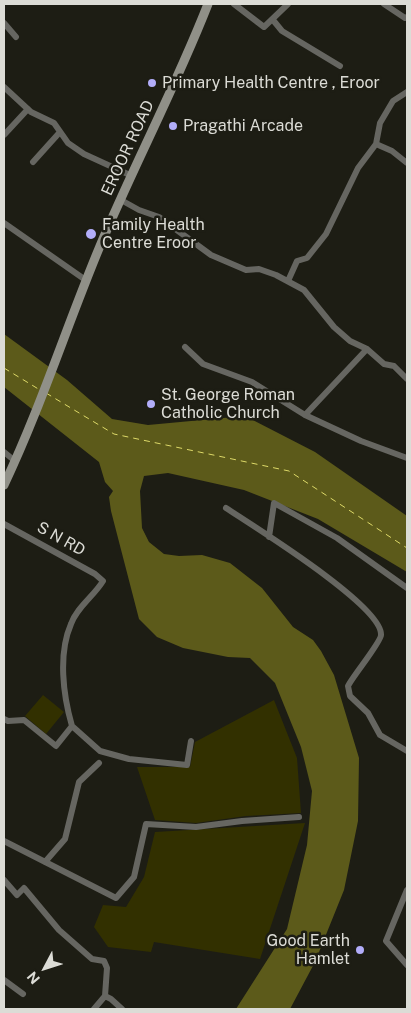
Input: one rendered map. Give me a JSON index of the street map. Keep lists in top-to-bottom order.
{
  "streets": {
    "main road": ["EROOR ROAD"],
    "street": ["S N RD"]
  },
  "places": [
    "Primary Health Centre , Eroor",
    "Pragathi Arcade",
    "Family Health Centre Eroor",
    "St. George Roman Catholic Church",
    "Good Earth Hamlet"
  ],
  "north": "bottom left"
}
